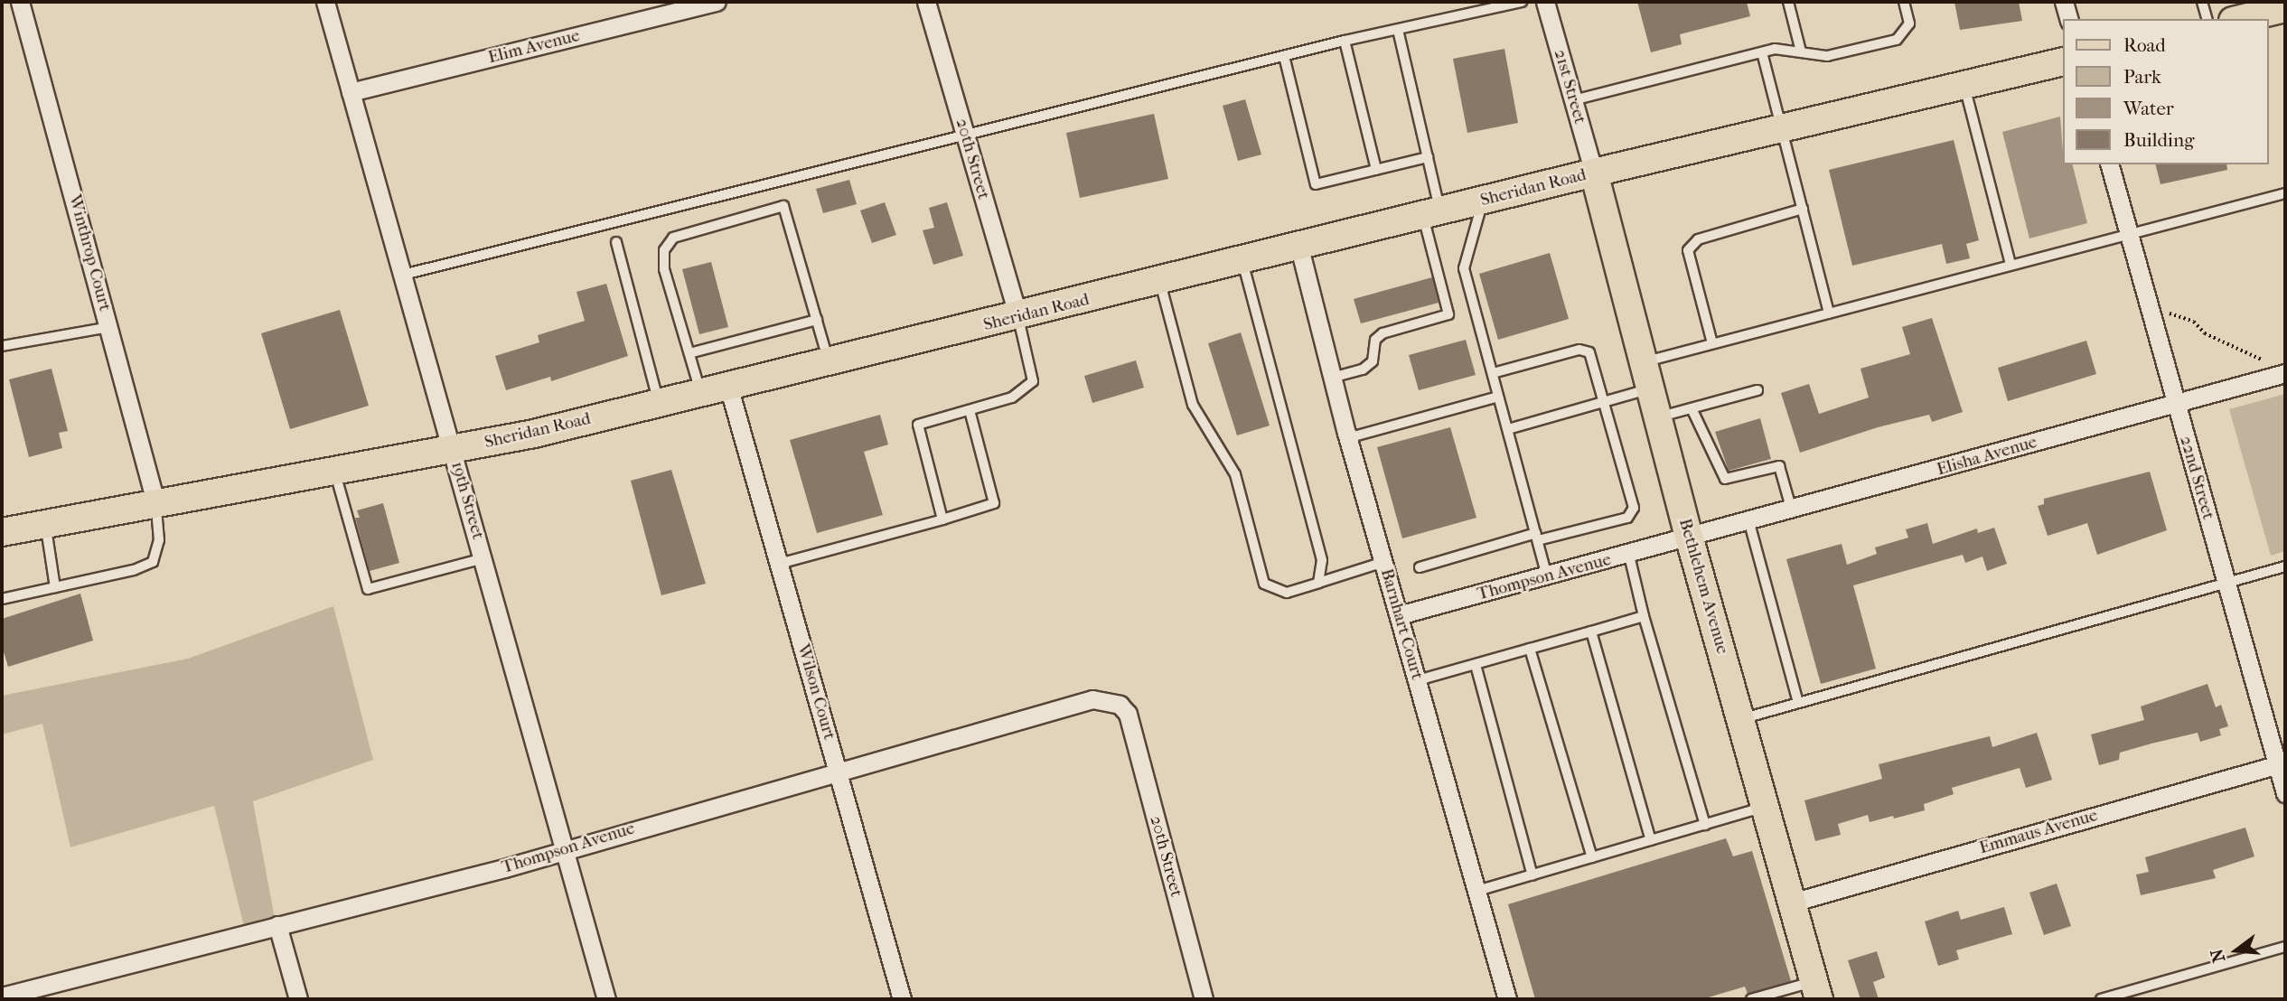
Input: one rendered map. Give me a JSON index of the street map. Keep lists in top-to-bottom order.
{
  "streets": {
    "main road": ["Sheridan Road", "Bethlehem Avenue"],
    "street": [
      "Elim Avenue",
      "21st Street",
      "20th Street",
      "Winthrop Court",
      "Elisha Avenue",
      "22nd Street",
      "19th Street",
      "Thompson Avenue",
      "Barnhart Court",
      "Wilson Court",
      "Emmaus Avenue"
    ]
  },
  "crossings": [
    ["Elim Avenue", "19th Street"],
    ["21st Street", "Sheridan Road"],
    ["21st Street", "Bethlehem Avenue"],
    ["20th Street", "Sheridan Road"],
    ["20th Street", "Thompson Avenue"],
    ["Sheridan Road", "Winthrop Court"],
    ["Sheridan Road", "19th Street"],
    ["Sheridan Road", "Bethlehem Avenue"],
    ["Sheridan Road", "Barnhart Court"],
    ["Sheridan Road", "Wilson Court"],
    ["Elisha Avenue", "22nd Street"],
    ["Elisha Avenue", "Thompson Avenue"],
    ["Elisha Avenue", "Bethlehem Avenue"],
    ["22nd Street", "Emmaus Avenue"],
    ["19th Street", "Thompson Avenue"],
    ["Thompson Avenue", "Bethlehem Avenue"],
    ["Thompson Avenue", "Barnhart Court"],
    ["Thompson Avenue", "Wilson Court"],
    ["Bethlehem Avenue", "Emmaus Avenue"]
  ],
  "legend": [
    "Road",
    "Park",
    "Water",
    "Building"
  ],
  "north": "left"
}
